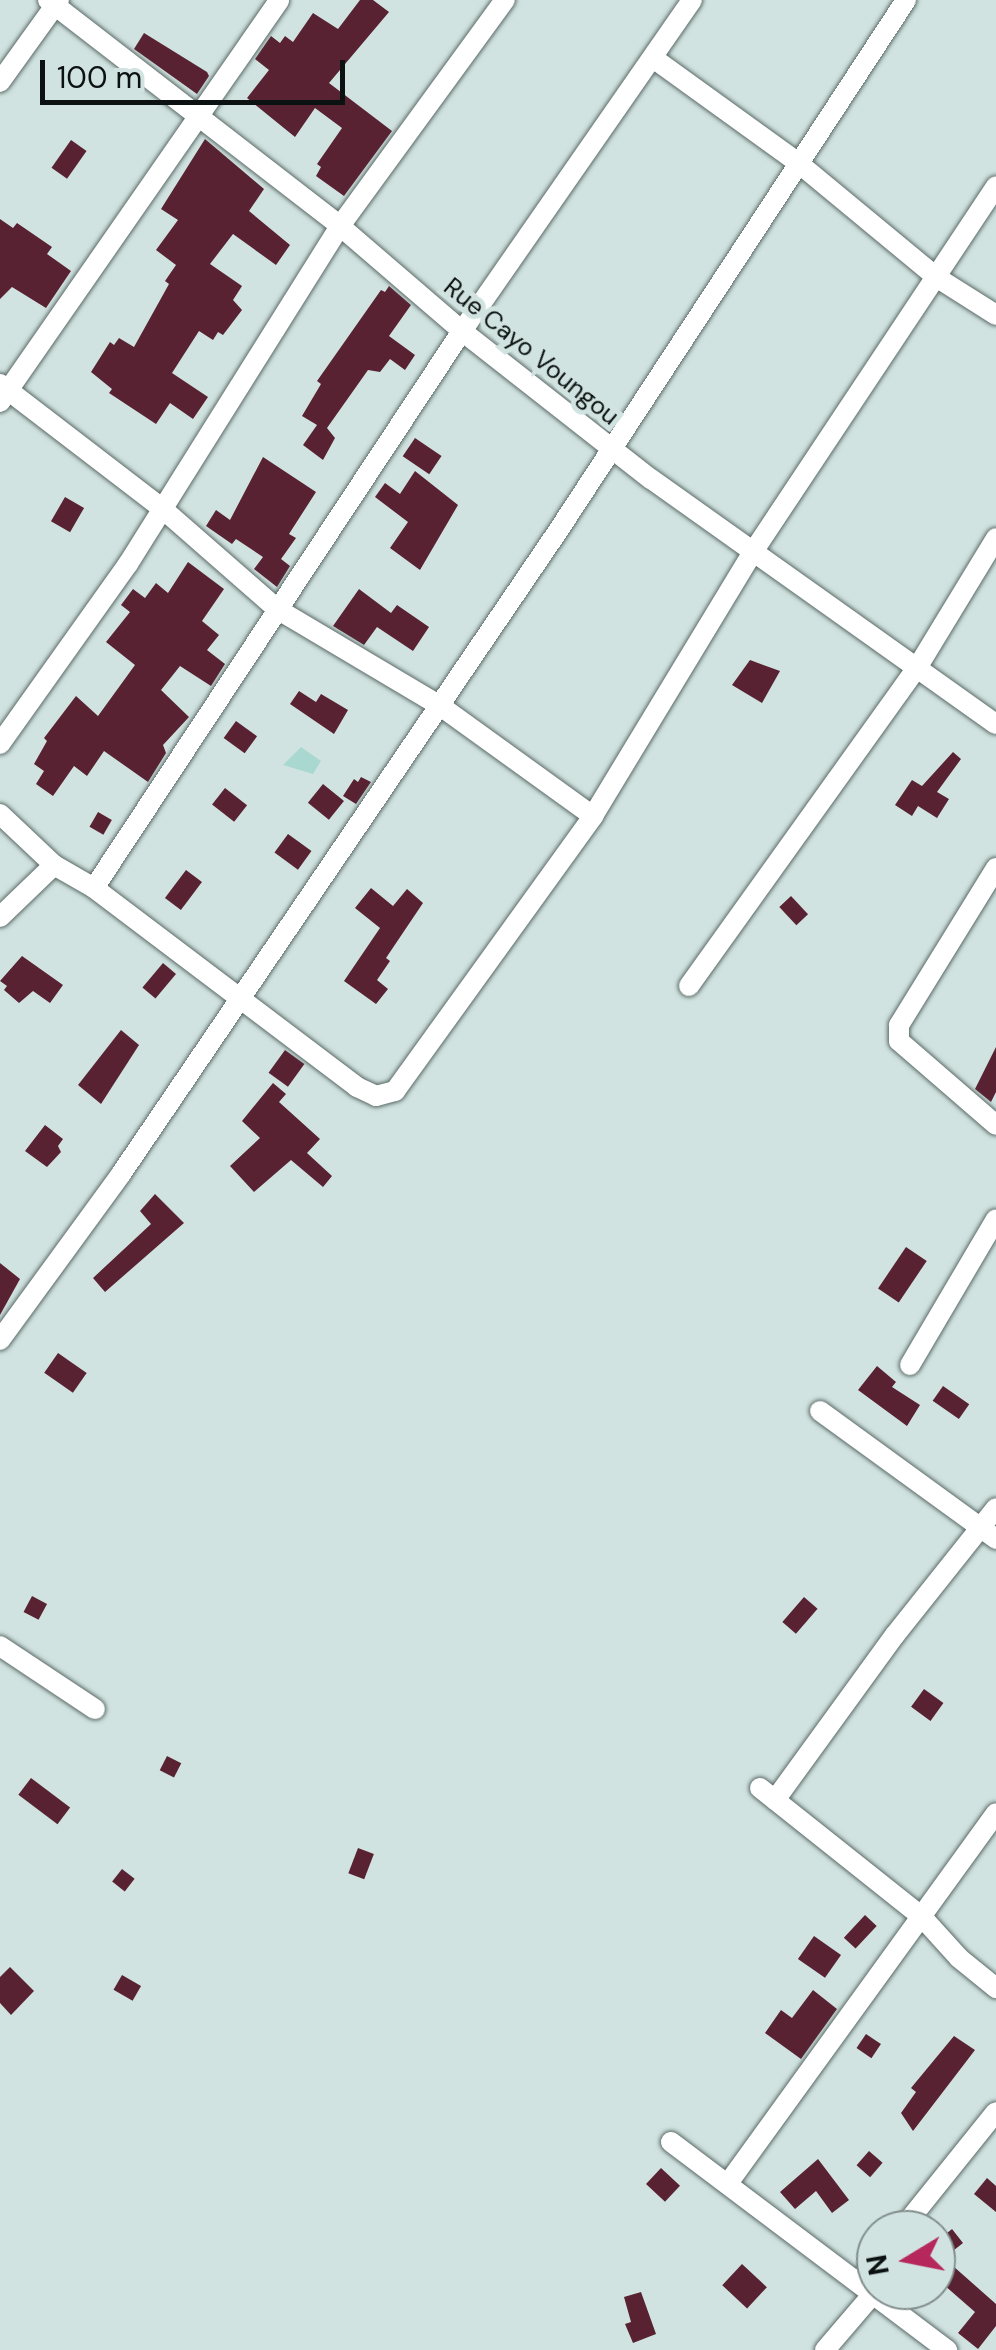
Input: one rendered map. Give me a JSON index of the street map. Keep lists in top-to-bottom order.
{
  "streets": {
    "street": ["Rue Cayo Voungou"]
  },
  "scale_bar": "100 m",
  "north": "left"
}
